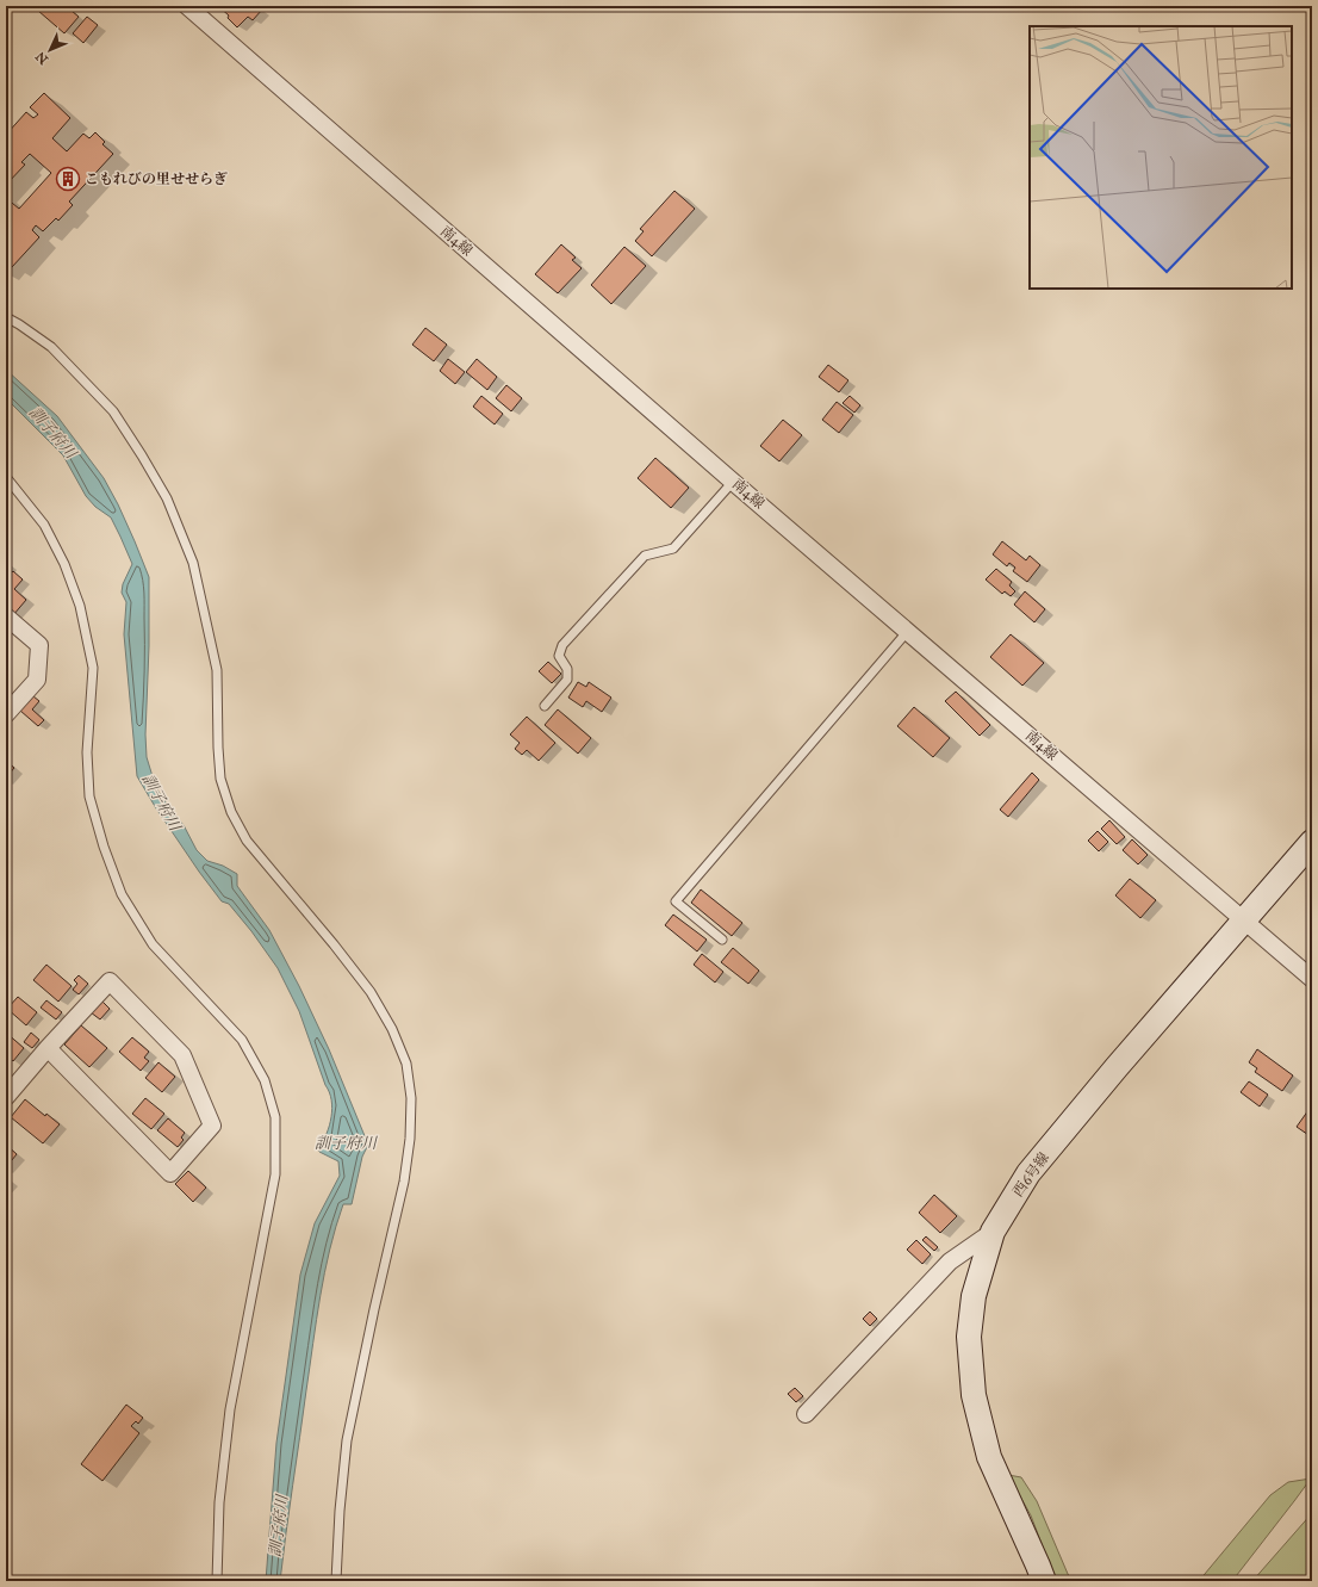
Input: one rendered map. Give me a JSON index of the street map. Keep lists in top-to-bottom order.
{
  "streets": {
    "street": ["南4線", "西6号線"]
  },
  "crossings": [
    ["南4線", "西6号線"]
  ],
  "water": ["訓子府川"],
  "places": {
    "building": ["こもれびの里せせらぎ"]
  },
  "north": "bottom left"
}
